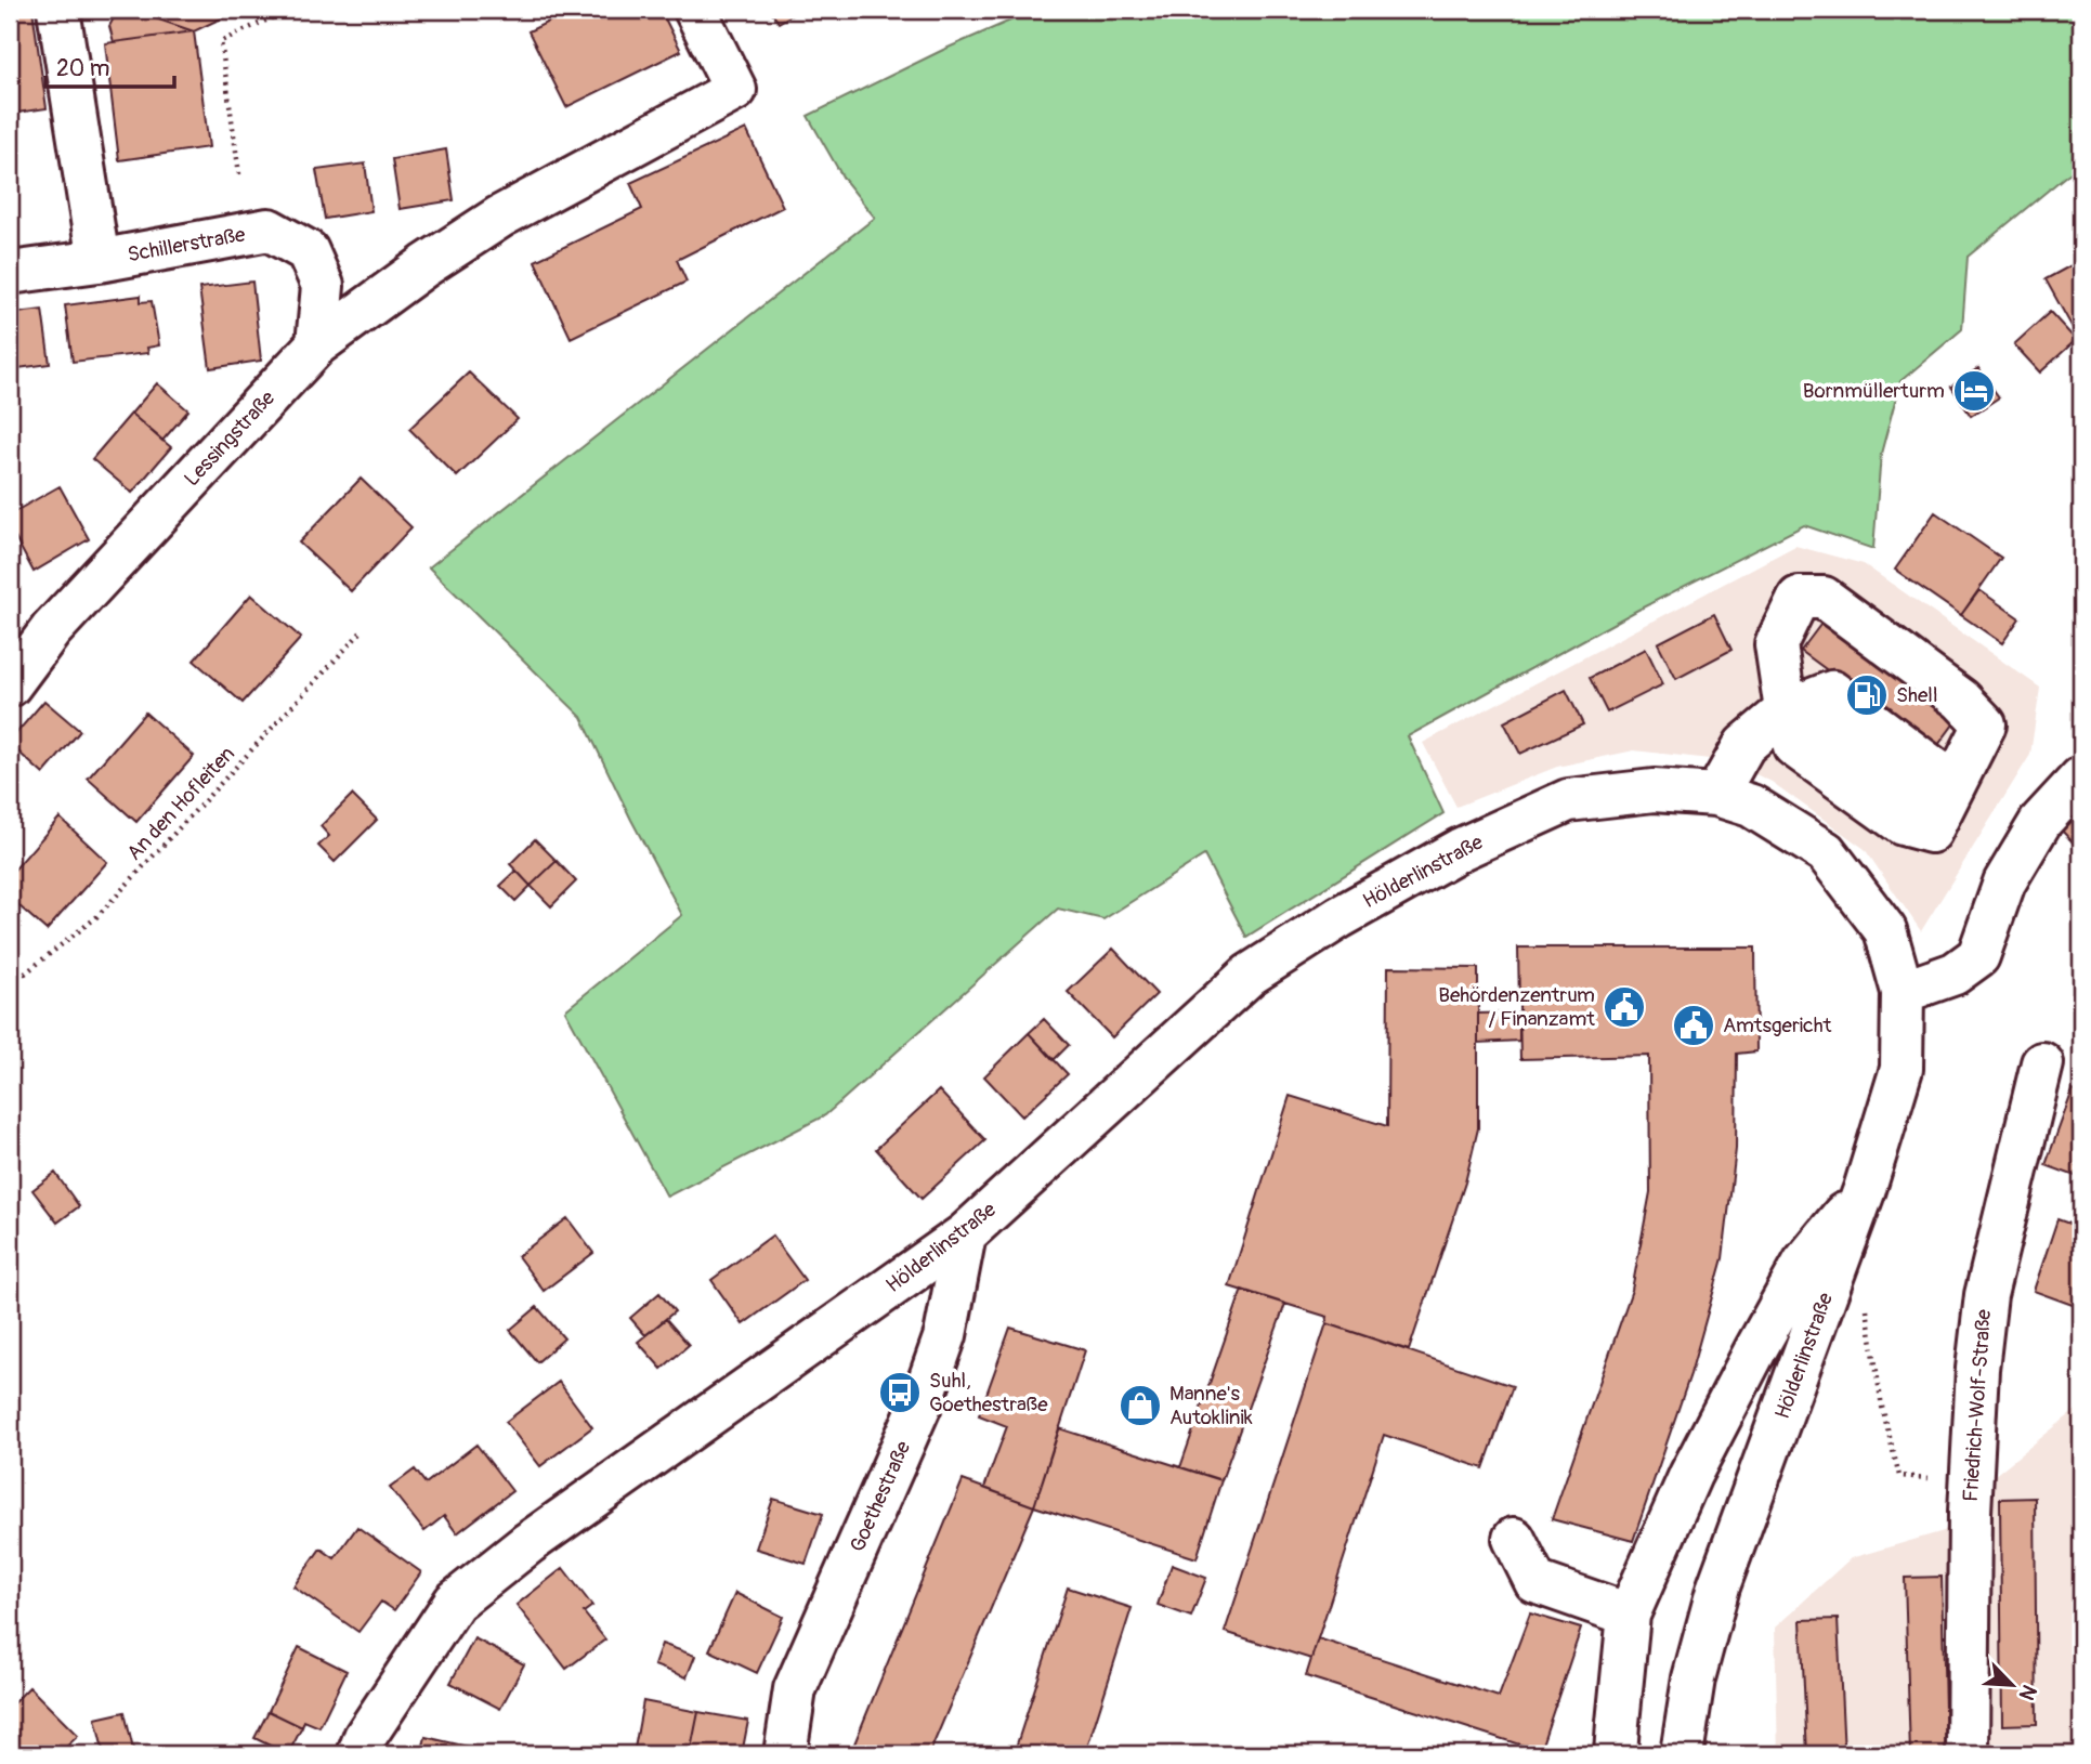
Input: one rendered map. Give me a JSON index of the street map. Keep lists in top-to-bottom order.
{
  "streets": {
    "street": [
      "Schillerstraße",
      "Lessingstraße",
      "Hölderlinstraße",
      "Friedrich-Wolf-Straße",
      "Goethestraße"
    ],
    "path": ["An den Hofleiten"]
  },
  "crossings": [
    ["Schillerstraße", "Lessingstraße"],
    ["Hölderlinstraße", "Goethestraße"]
  ],
  "places": {
    "hotel": ["Bornmüllerturm"],
    "fuel station": ["Shell"],
    "public building": ["Behördenzentrum / Finanzamt", "Amtsgericht"],
    "bus stop": ["Suhl, Goethestraße"],
    "shop": ["Manne's Autoklinik"]
  },
  "scale_bar": "20 m",
  "north": "bottom right"
}
